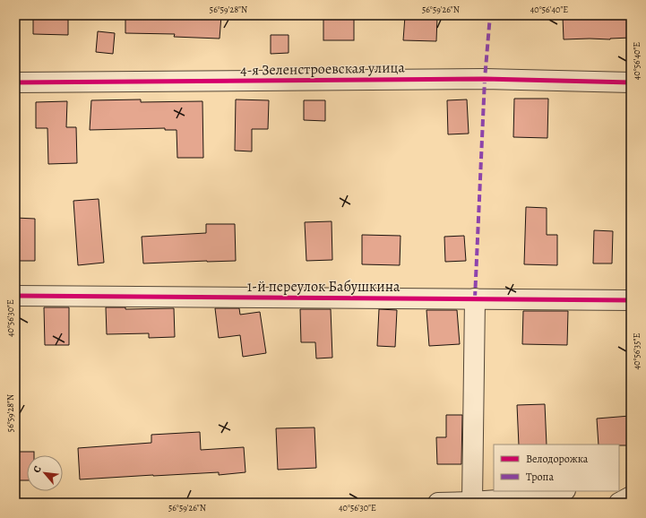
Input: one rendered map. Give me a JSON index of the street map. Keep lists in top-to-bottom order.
{
  "streets": {
    "street": ["4-я Зеленстроевская улица", "1-й переулок Бабушкина"]
  },
  "legend": ["Велодорожка", "Тропа"],
  "north": "top left",
  "coordinates": [
    "56°59'28\"N",
    "56°59'26\"N",
    "40°56'40\"E",
    "40°56'30\"E",
    "40°56'35\"E"
  ]
}
